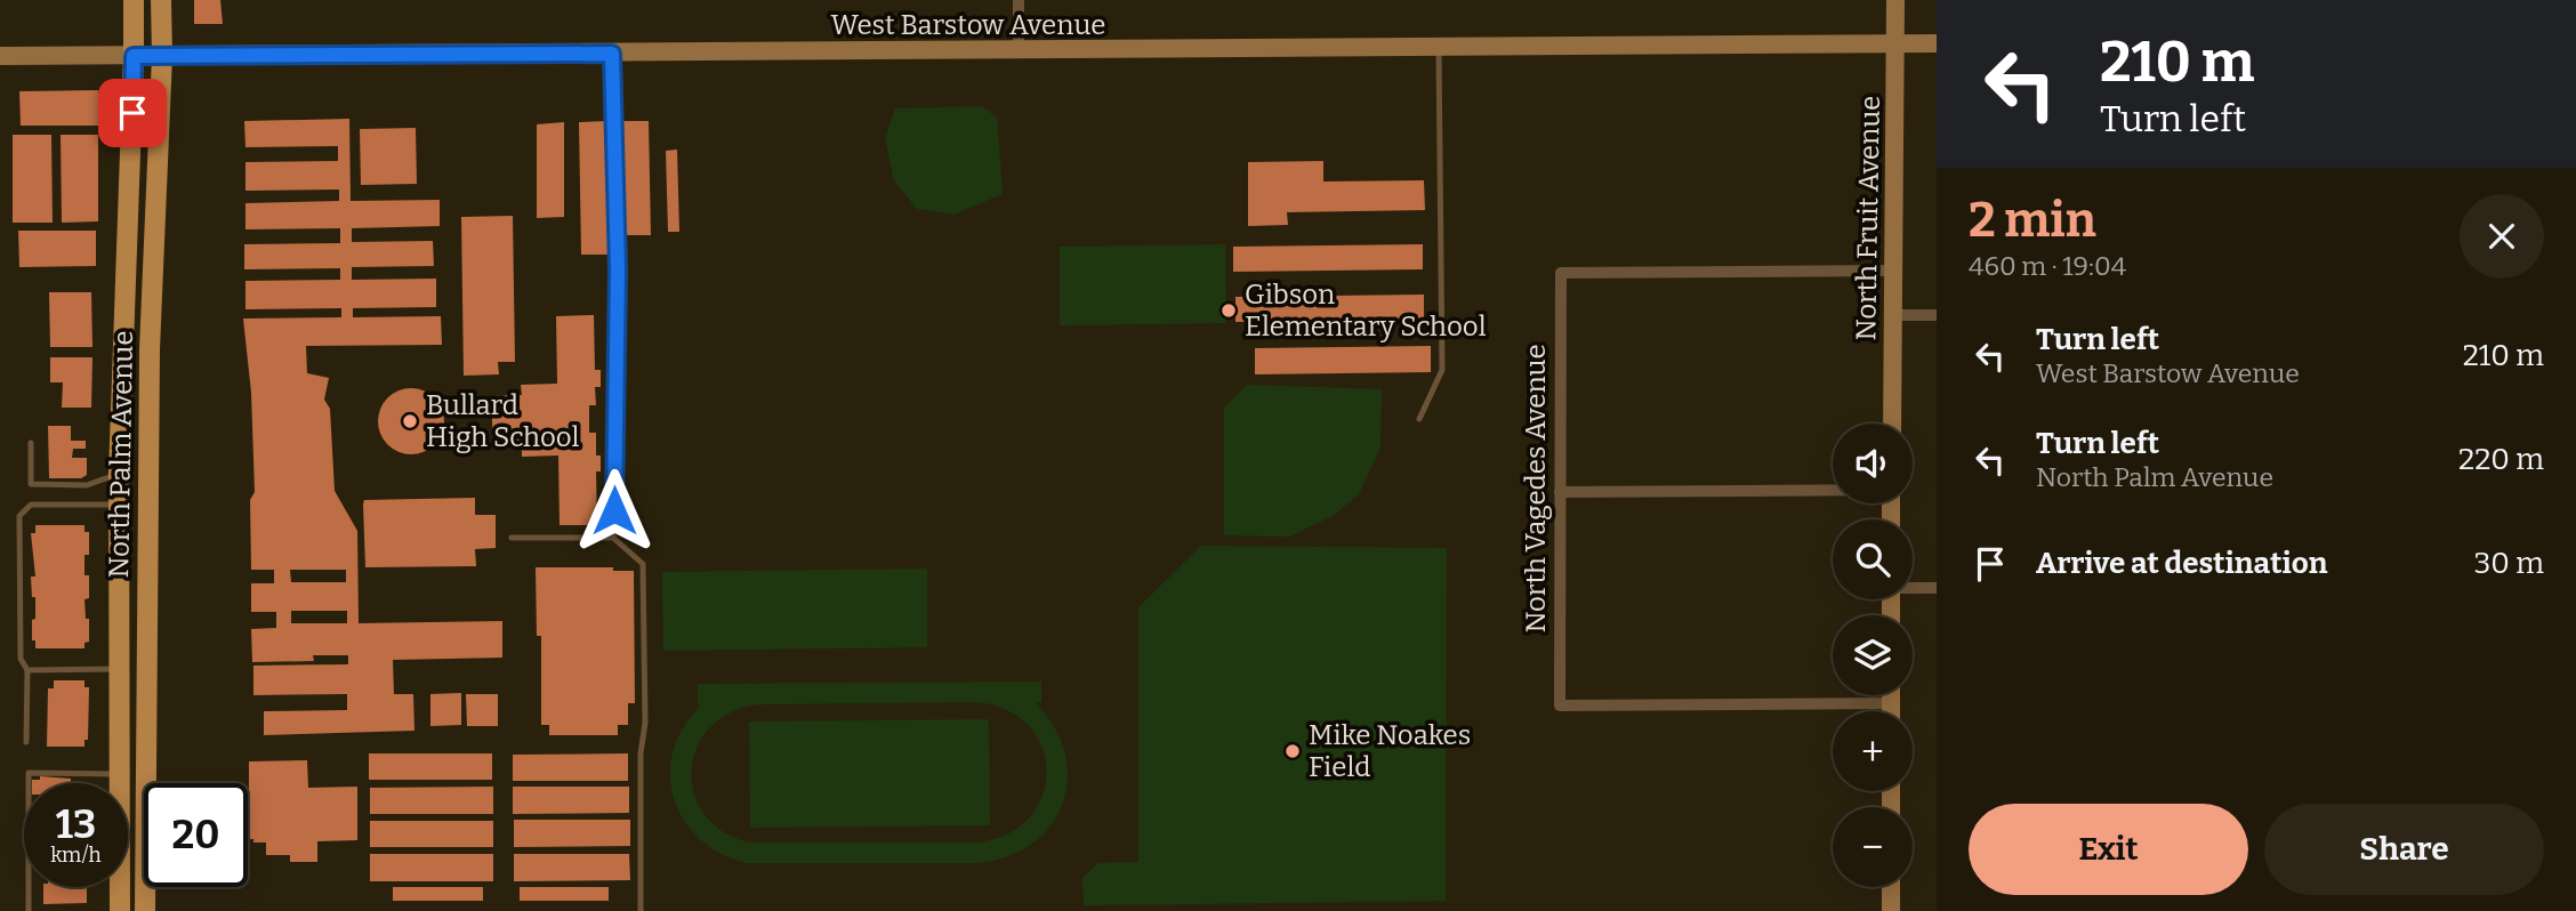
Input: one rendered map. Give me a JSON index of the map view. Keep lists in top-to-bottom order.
{
  "streets": {
    "main road": ["North Palm Avenue"],
    "street": ["West Barstow Avenue", "North Fruit Avenue", "North Vagedes Avenue"]
  },
  "crossings": [
    ["West Barstow Avenue", "North Fruit Avenue"],
    ["West Barstow Avenue", "North Palm Avenue"],
    ["North Fruit Avenue", "North Vagedes Avenue"]
  ],
  "places": ["Gibson Elementary School", "Bullard High School", "Mike Noakes Field"],
  "page": {
    "turn": ["210 m", "Turn left"],
    "heading": ["2 min", "460 m · 19:04"],
    "list": [
      {
        "name": "Turn left",
        "note": "West Barstow Avenue",
        "value": "210 m"
      },
      {
        "name": "Turn left",
        "note": "North Palm Avenue",
        "value": "220 m"
      },
      {
        "name": "Arrive at destination",
        "value": "30 m"
      }
    ],
    "map_buttons": ["+", "−"],
    "speed": "13 km/h",
    "limit": "20",
    "buttons": ["Exit", "Share"]
  }
}
